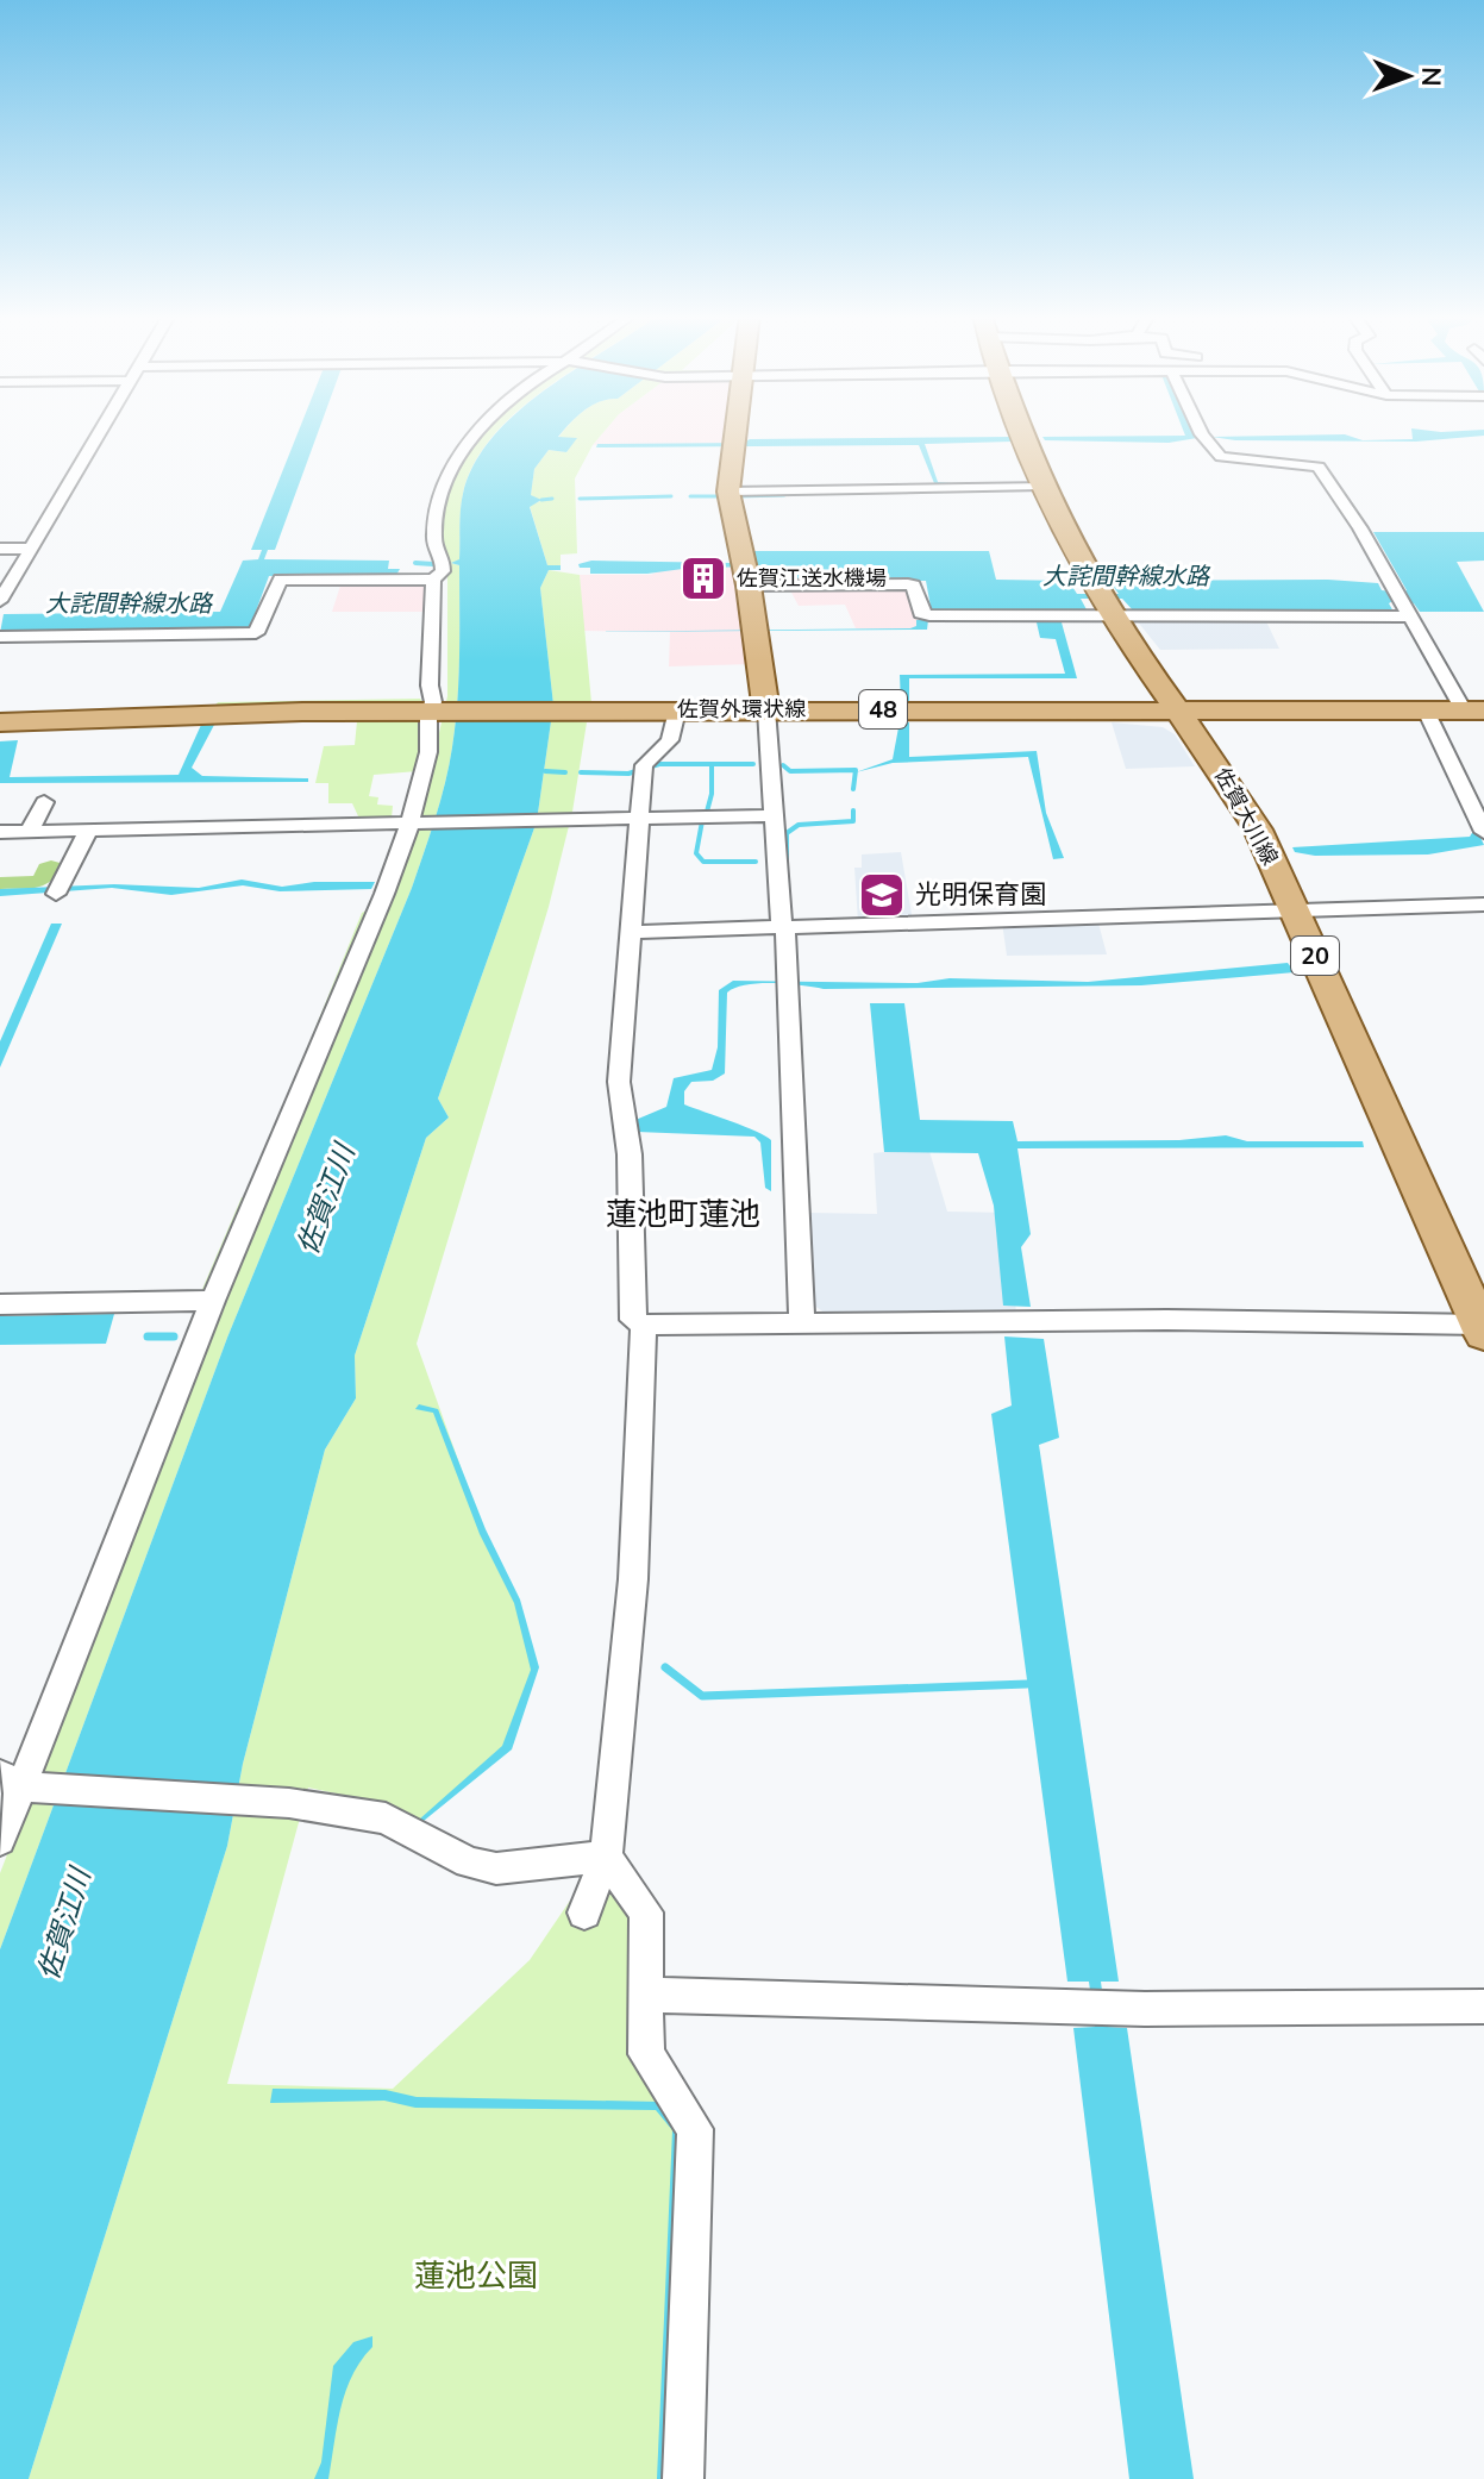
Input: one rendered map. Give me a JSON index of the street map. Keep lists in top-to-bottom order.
{
  "streets": {
    "main road": [
      "佐賀外環状線",
      "48",
      "佐賀大川線",
      "20"
    ]
  },
  "crossings": [
    ["佐賀外環状線", "佐賀大川線"]
  ],
  "districts": ["蓮池町蓮池"],
  "water": ["大詫間幹線水路", "佐賀江川"],
  "parks": ["蓮池公園"],
  "places": {
    "building": ["佐賀江送水機場"],
    "school or university": ["光明保育園"]
  },
  "north": "right"
}
